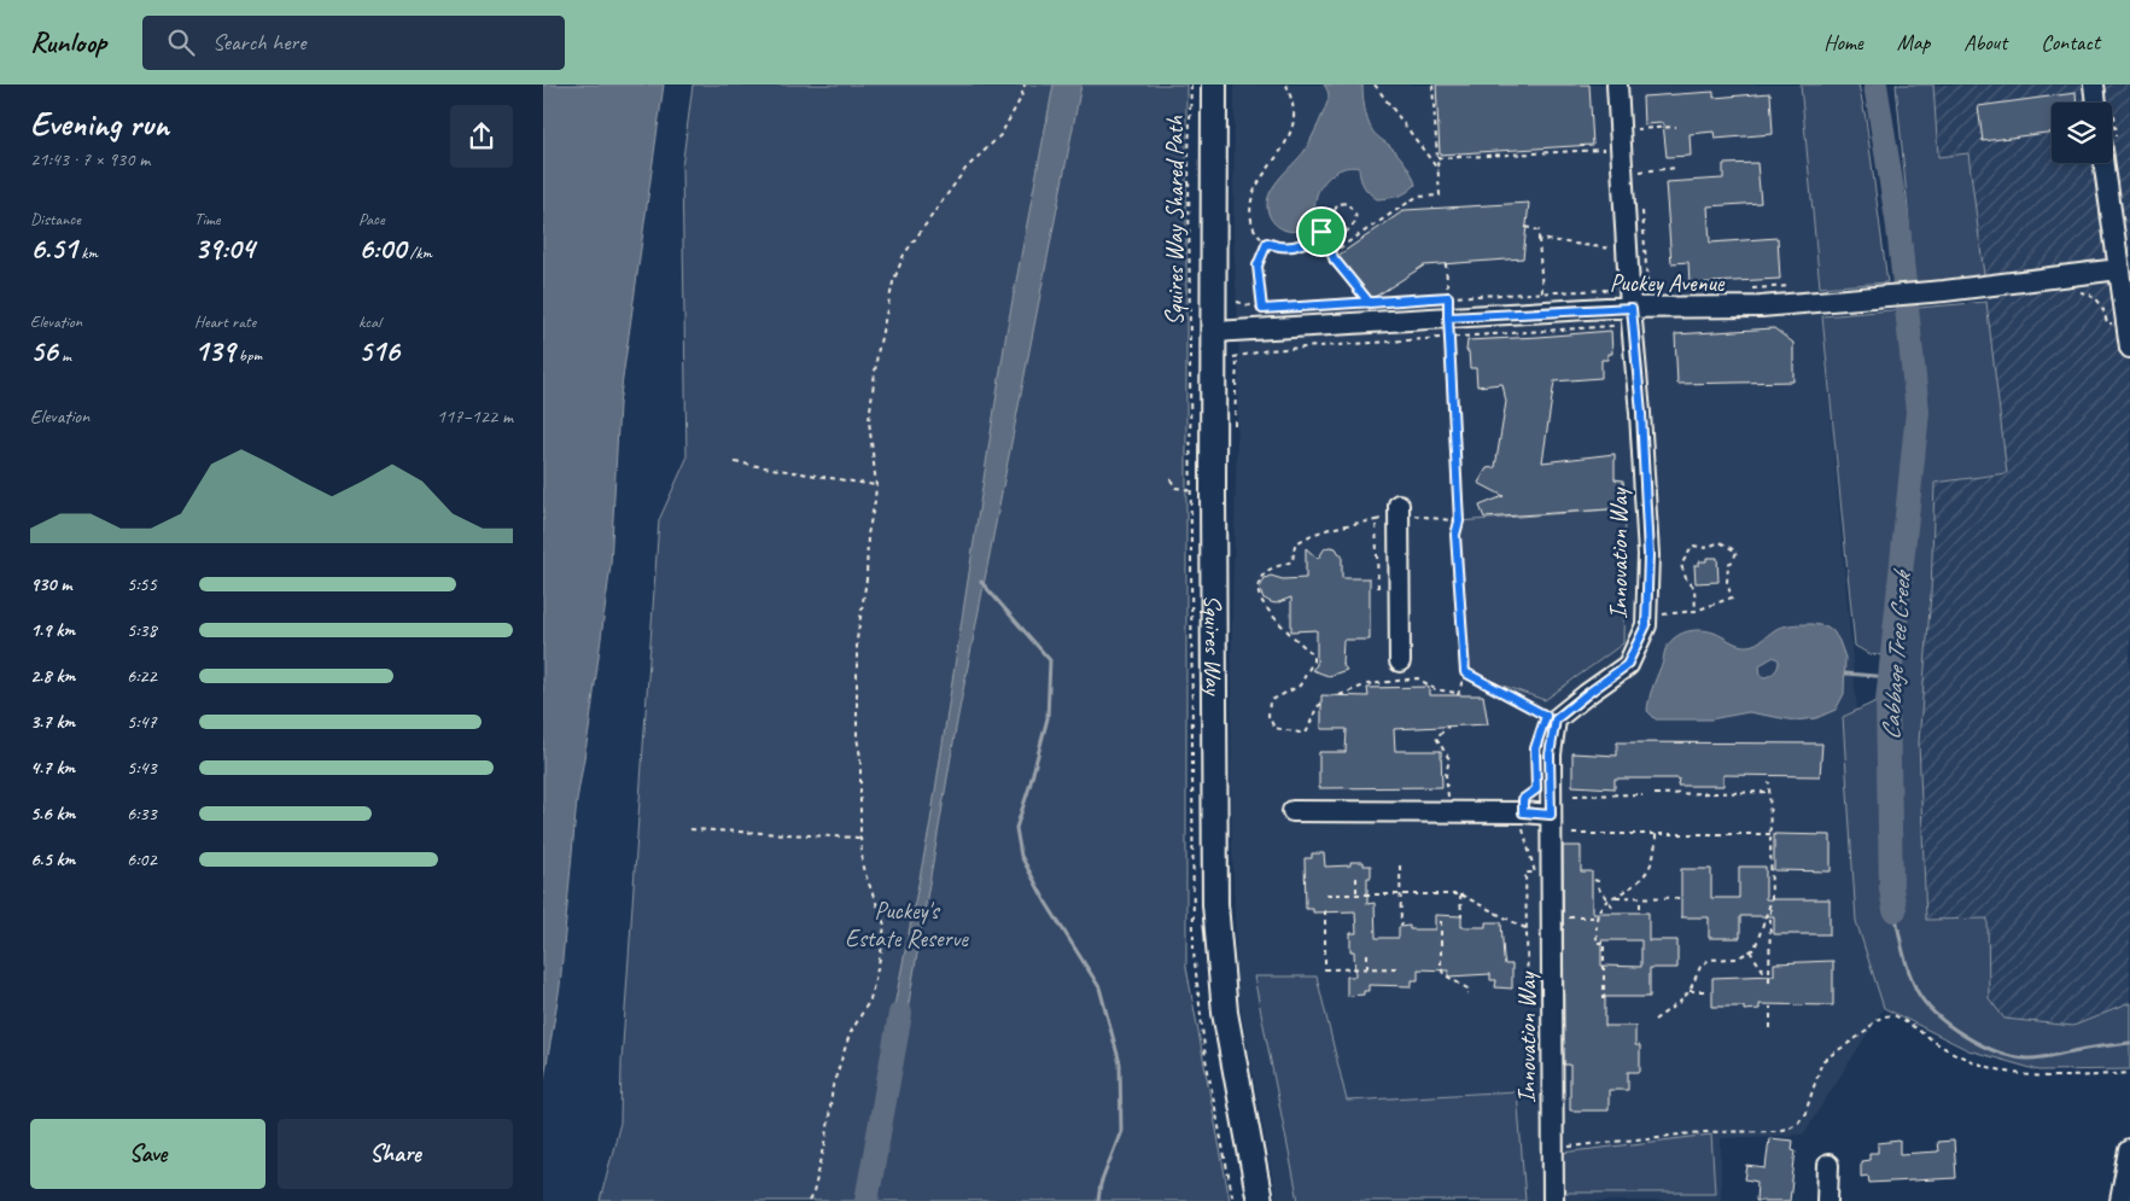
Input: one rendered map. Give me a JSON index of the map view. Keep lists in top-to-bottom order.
{
  "streets": {
    "main road": ["Squires Way"],
    "street": ["Puckey Avenue", "Innovation Way"],
    "path": ["Squires Way Shared Path"]
  },
  "crossings": [
    ["Puckey Avenue", "Innovation Way"],
    ["Puckey Avenue", "Squires Way"]
  ],
  "water": ["Cabbage Tree Creek"],
  "parks": ["Puckey's Estate Reserve"],
  "page": {
    "header": "Runloop",
    "search": "Search here",
    "nav": [
      "Home",
      "Map",
      "About",
      "Contact"
    ],
    "heading": ["Evening run", "21:43 · 7 × 930 m"],
    "stats": [
      ["Distance", "6.51 km"],
      ["Time", "39:04"],
      ["Pace", "6:00 /km"],
      ["Elevation", "56 m"],
      ["Heart rate", "139 bpm"],
      ["kcal", "516"]
    ],
    "chart": ["Elevation", "117–122 m"],
    "list": [
      {
        "name": "930 m",
        "note": "5:55"
      },
      {
        "name": "1.9 km",
        "note": "5:38"
      },
      {
        "name": "2.8 km",
        "note": "6:22"
      },
      {
        "name": "3.7 km",
        "note": "5:47"
      },
      {
        "name": "4.7 km",
        "note": "5:43"
      },
      {
        "name": "5.6 km",
        "note": "6:33"
      },
      {
        "name": "6.5 km",
        "note": "6:02"
      }
    ],
    "buttons": ["Save", "Share"]
  }
}
